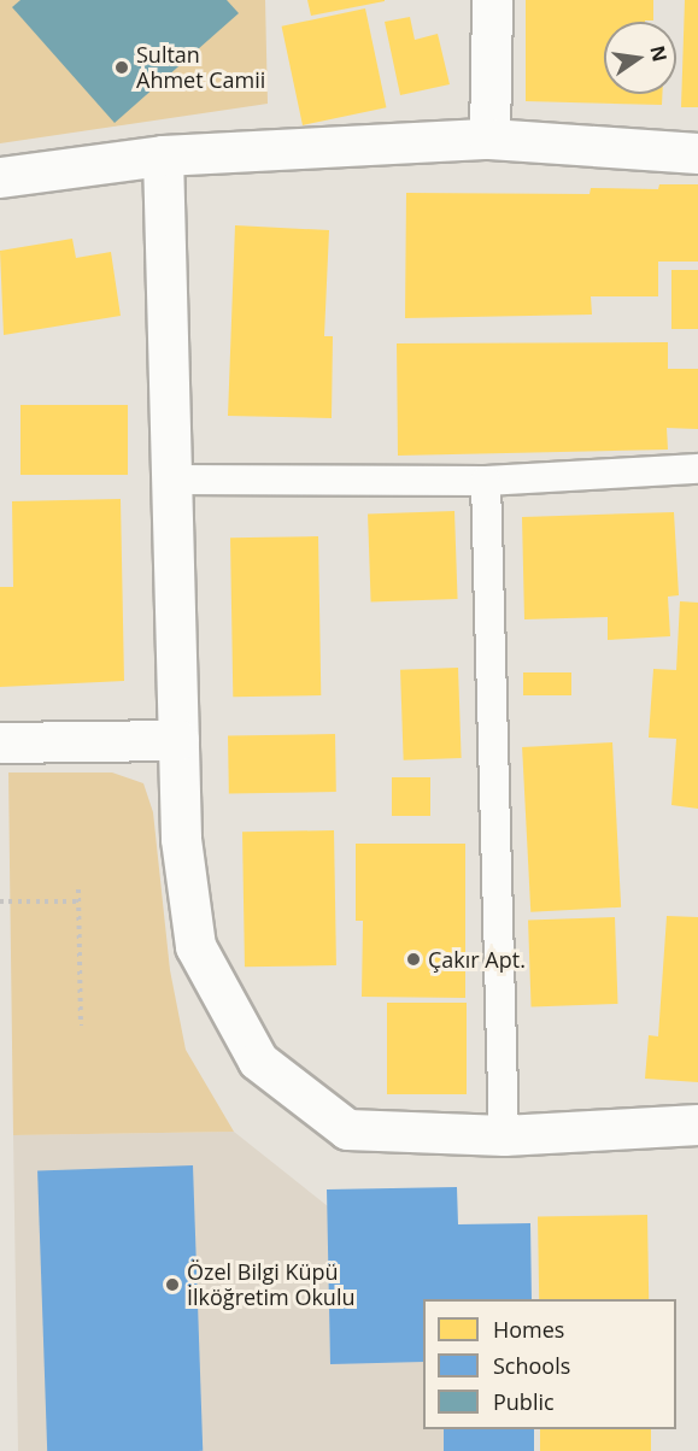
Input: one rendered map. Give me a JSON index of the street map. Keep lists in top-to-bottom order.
{
  "places": ["Sultan Ahmet Camii", "Çakır Apt.", "Özel Bilgi Küpü İlköğretim Okulu"],
  "legend": ["Homes", "Schools", "Public"],
  "north": "right"
}
